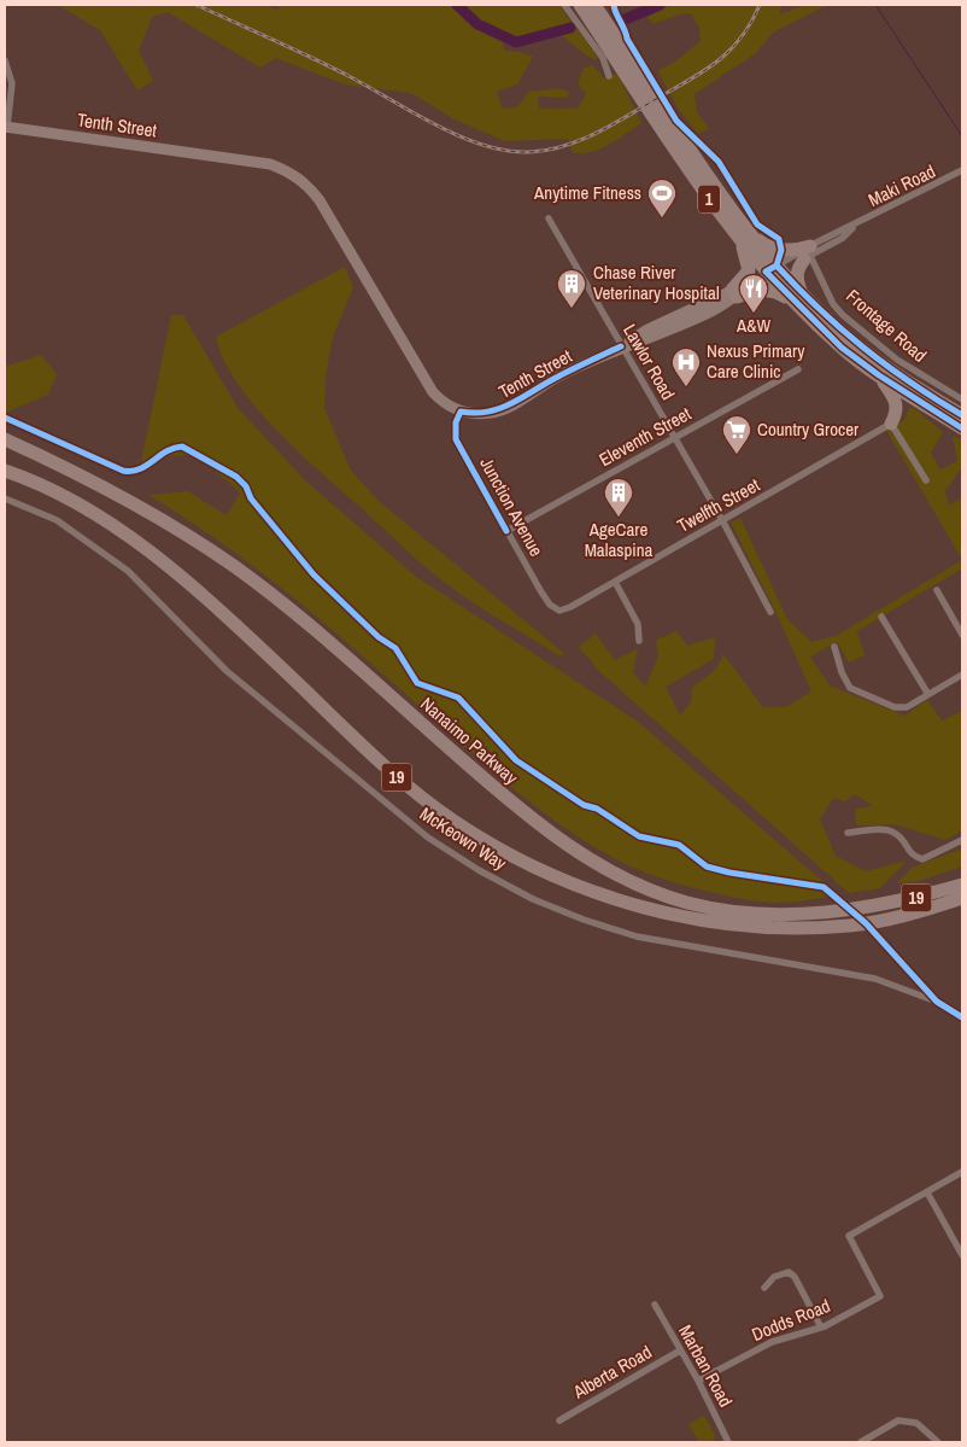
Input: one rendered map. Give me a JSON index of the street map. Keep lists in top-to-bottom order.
{
  "streets": {
    "highway": ["1", "Nanaimo Parkway", "19"],
    "street": [
      "Tenth Street",
      "Maki Road",
      "Frontage Road",
      "Lawlor Road",
      "Eleventh Street",
      "Twelfth Street",
      "Junction Avenue",
      "McKeown Way",
      "Dodds Road",
      "Marban Road",
      "Alberta Road"
    ]
  },
  "crossings": [
    ["Tenth Street", "Maki Road"],
    ["Tenth Street", "1"],
    ["Tenth Street", "Lawlor Road"],
    ["Tenth Street", "Junction Avenue"],
    ["Maki Road", "1"],
    ["Maki Road", "Frontage Road"],
    ["Lawlor Road", "Eleventh Street"],
    ["Lawlor Road", "Twelfth Street"],
    ["Eleventh Street", "Junction Avenue"],
    ["Twelfth Street", "Junction Avenue"],
    ["Dodds Road", "Marban Road"],
    ["Marban Road", "Alberta Road"]
  ],
  "places": {
    "sports": ["Anytime Fitness"],
    "building": ["Chase River Veterinary Hospital", "AgeCare Malaspina"],
    "restaurant": ["A&W"],
    "hospital": ["Nexus Primary Care Clinic"],
    "supermarket": ["Country Grocer"]
  }
}
